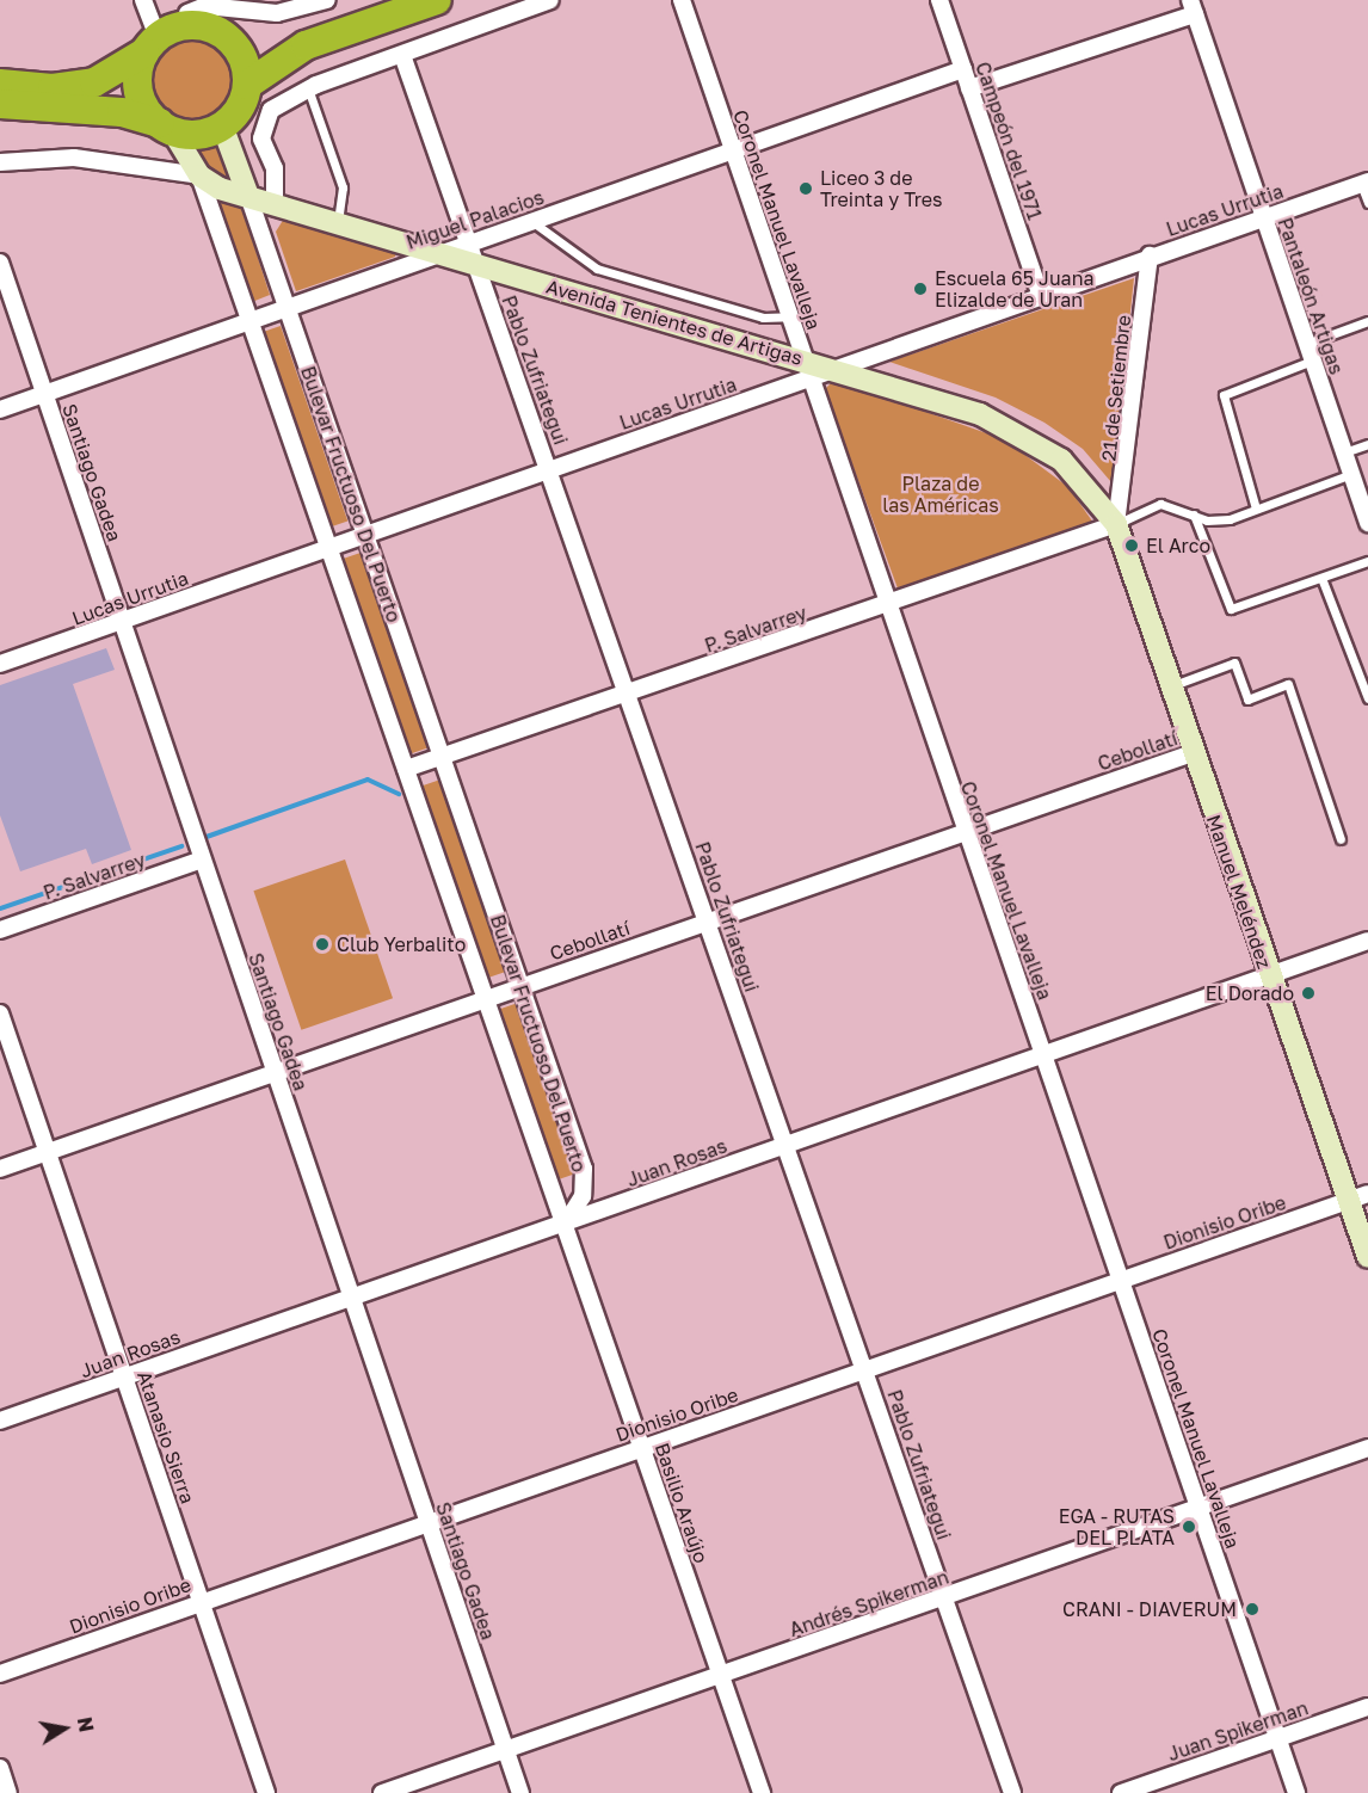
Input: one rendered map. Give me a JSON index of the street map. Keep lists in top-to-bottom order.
{
  "streets": {
    "street": [
      "Campeón del 1971",
      "Lucas Urrutia",
      "Miguel Palacios",
      "Coronel Manuel Lavalleja",
      "Pantaleón Artigas",
      "Avenida Tenientes de Artigas",
      "Pablo Zufriategui",
      "21 de Setiembre",
      "Santiago Gadea",
      "Bulevar Fructuoso Del Puerto",
      "P. Salvarrey",
      "Cebollatí",
      "Manuel Meléndez",
      "Juan Rosas",
      "Dionisio Oribe",
      "Atanasio Sierra",
      "Basilio Araújo",
      "Andrés Spikerman",
      "Juan Spikerman"
    ]
  },
  "crossings": [
    ["Campeón del 1971", "Lucas Urrutia"],
    ["Campeón del 1971", "Miguel Palacios"],
    ["Lucas Urrutia", "Coronel Manuel Lavalleja"],
    ["Lucas Urrutia", "Pantaleón Artigas"],
    ["Lucas Urrutia", "Avenida Tenientes de Artigas"],
    ["Lucas Urrutia", "Pablo Zufriategui"],
    ["Lucas Urrutia", "21 de Setiembre"],
    ["Lucas Urrutia", "Santiago Gadea"],
    ["Lucas Urrutia", "Bulevar Fructuoso Del Puerto"],
    ["Miguel Palacios", "Coronel Manuel Lavalleja"],
    ["Miguel Palacios", "Avenida Tenientes de Artigas"],
    ["Miguel Palacios", "Pablo Zufriategui"],
    ["Miguel Palacios", "Santiago Gadea"],
    ["Miguel Palacios", "Bulevar Fructuoso Del Puerto"],
    ["Coronel Manuel Lavalleja", "Avenida Tenientes de Artigas"],
    ["Coronel Manuel Lavalleja", "P. Salvarrey"],
    ["Coronel Manuel Lavalleja", "Cebollatí"],
    ["Coronel Manuel Lavalleja", "Juan Rosas"],
    ["Coronel Manuel Lavalleja", "Dionisio Oribe"],
    ["Coronel Manuel Lavalleja", "Andrés Spikerman"],
    ["Coronel Manuel Lavalleja", "Juan Spikerman"],
    ["Avenida Tenientes de Artigas", "Pablo Zufriategui"],
    ["Avenida Tenientes de Artigas", "21 de Setiembre"],
    ["Avenida Tenientes de Artigas", "Bulevar Fructuoso Del Puerto"],
    ["Avenida Tenientes de Artigas", "P. Salvarrey"],
    ["Avenida Tenientes de Artigas", "Manuel Meléndez"],
    ["Pablo Zufriategui", "P. Salvarrey"],
    ["Pablo Zufriategui", "Cebollatí"],
    ["Pablo Zufriategui", "Juan Rosas"],
    ["Pablo Zufriategui", "Dionisio Oribe"],
    ["Pablo Zufriategui", "Andrés Spikerman"],
    ["21 de Setiembre", "P. Salvarrey"],
    ["21 de Setiembre", "Manuel Meléndez"],
    ["Santiago Gadea", "P. Salvarrey"],
    ["Santiago Gadea", "Cebollatí"],
    ["Santiago Gadea", "Juan Rosas"],
    ["Santiago Gadea", "Dionisio Oribe"],
    ["Santiago Gadea", "Andrés Spikerman"],
    ["Bulevar Fructuoso Del Puerto", "P. Salvarrey"],
    ["Bulevar Fructuoso Del Puerto", "Cebollatí"],
    ["Bulevar Fructuoso Del Puerto", "Juan Rosas"],
    ["Bulevar Fructuoso Del Puerto", "Basilio Araújo"],
    ["P. Salvarrey", "Manuel Meléndez"],
    ["Cebollatí", "Manuel Meléndez"],
    ["Cebollatí", "Atanasio Sierra"],
    ["Manuel Meléndez", "Juan Rosas"],
    ["Manuel Meléndez", "Dionisio Oribe"],
    ["Juan Rosas", "Atanasio Sierra"],
    ["Juan Rosas", "Basilio Araújo"],
    ["Dionisio Oribe", "Atanasio Sierra"],
    ["Dionisio Oribe", "Basilio Araújo"],
    ["Basilio Araújo", "Andrés Spikerman"]
  ],
  "parks": ["Plaza de las Américas"],
  "places": [
    "Liceo 3 de Treinta y Tres",
    "Escuela 65 Juana Elizalde de Uran",
    "El Arco",
    "Club Yerbalito",
    "El Dorado",
    "EGA - RUTAS DEL PLATA",
    "CRANI - DIAVERUM"
  ],
  "north": "right"
}
